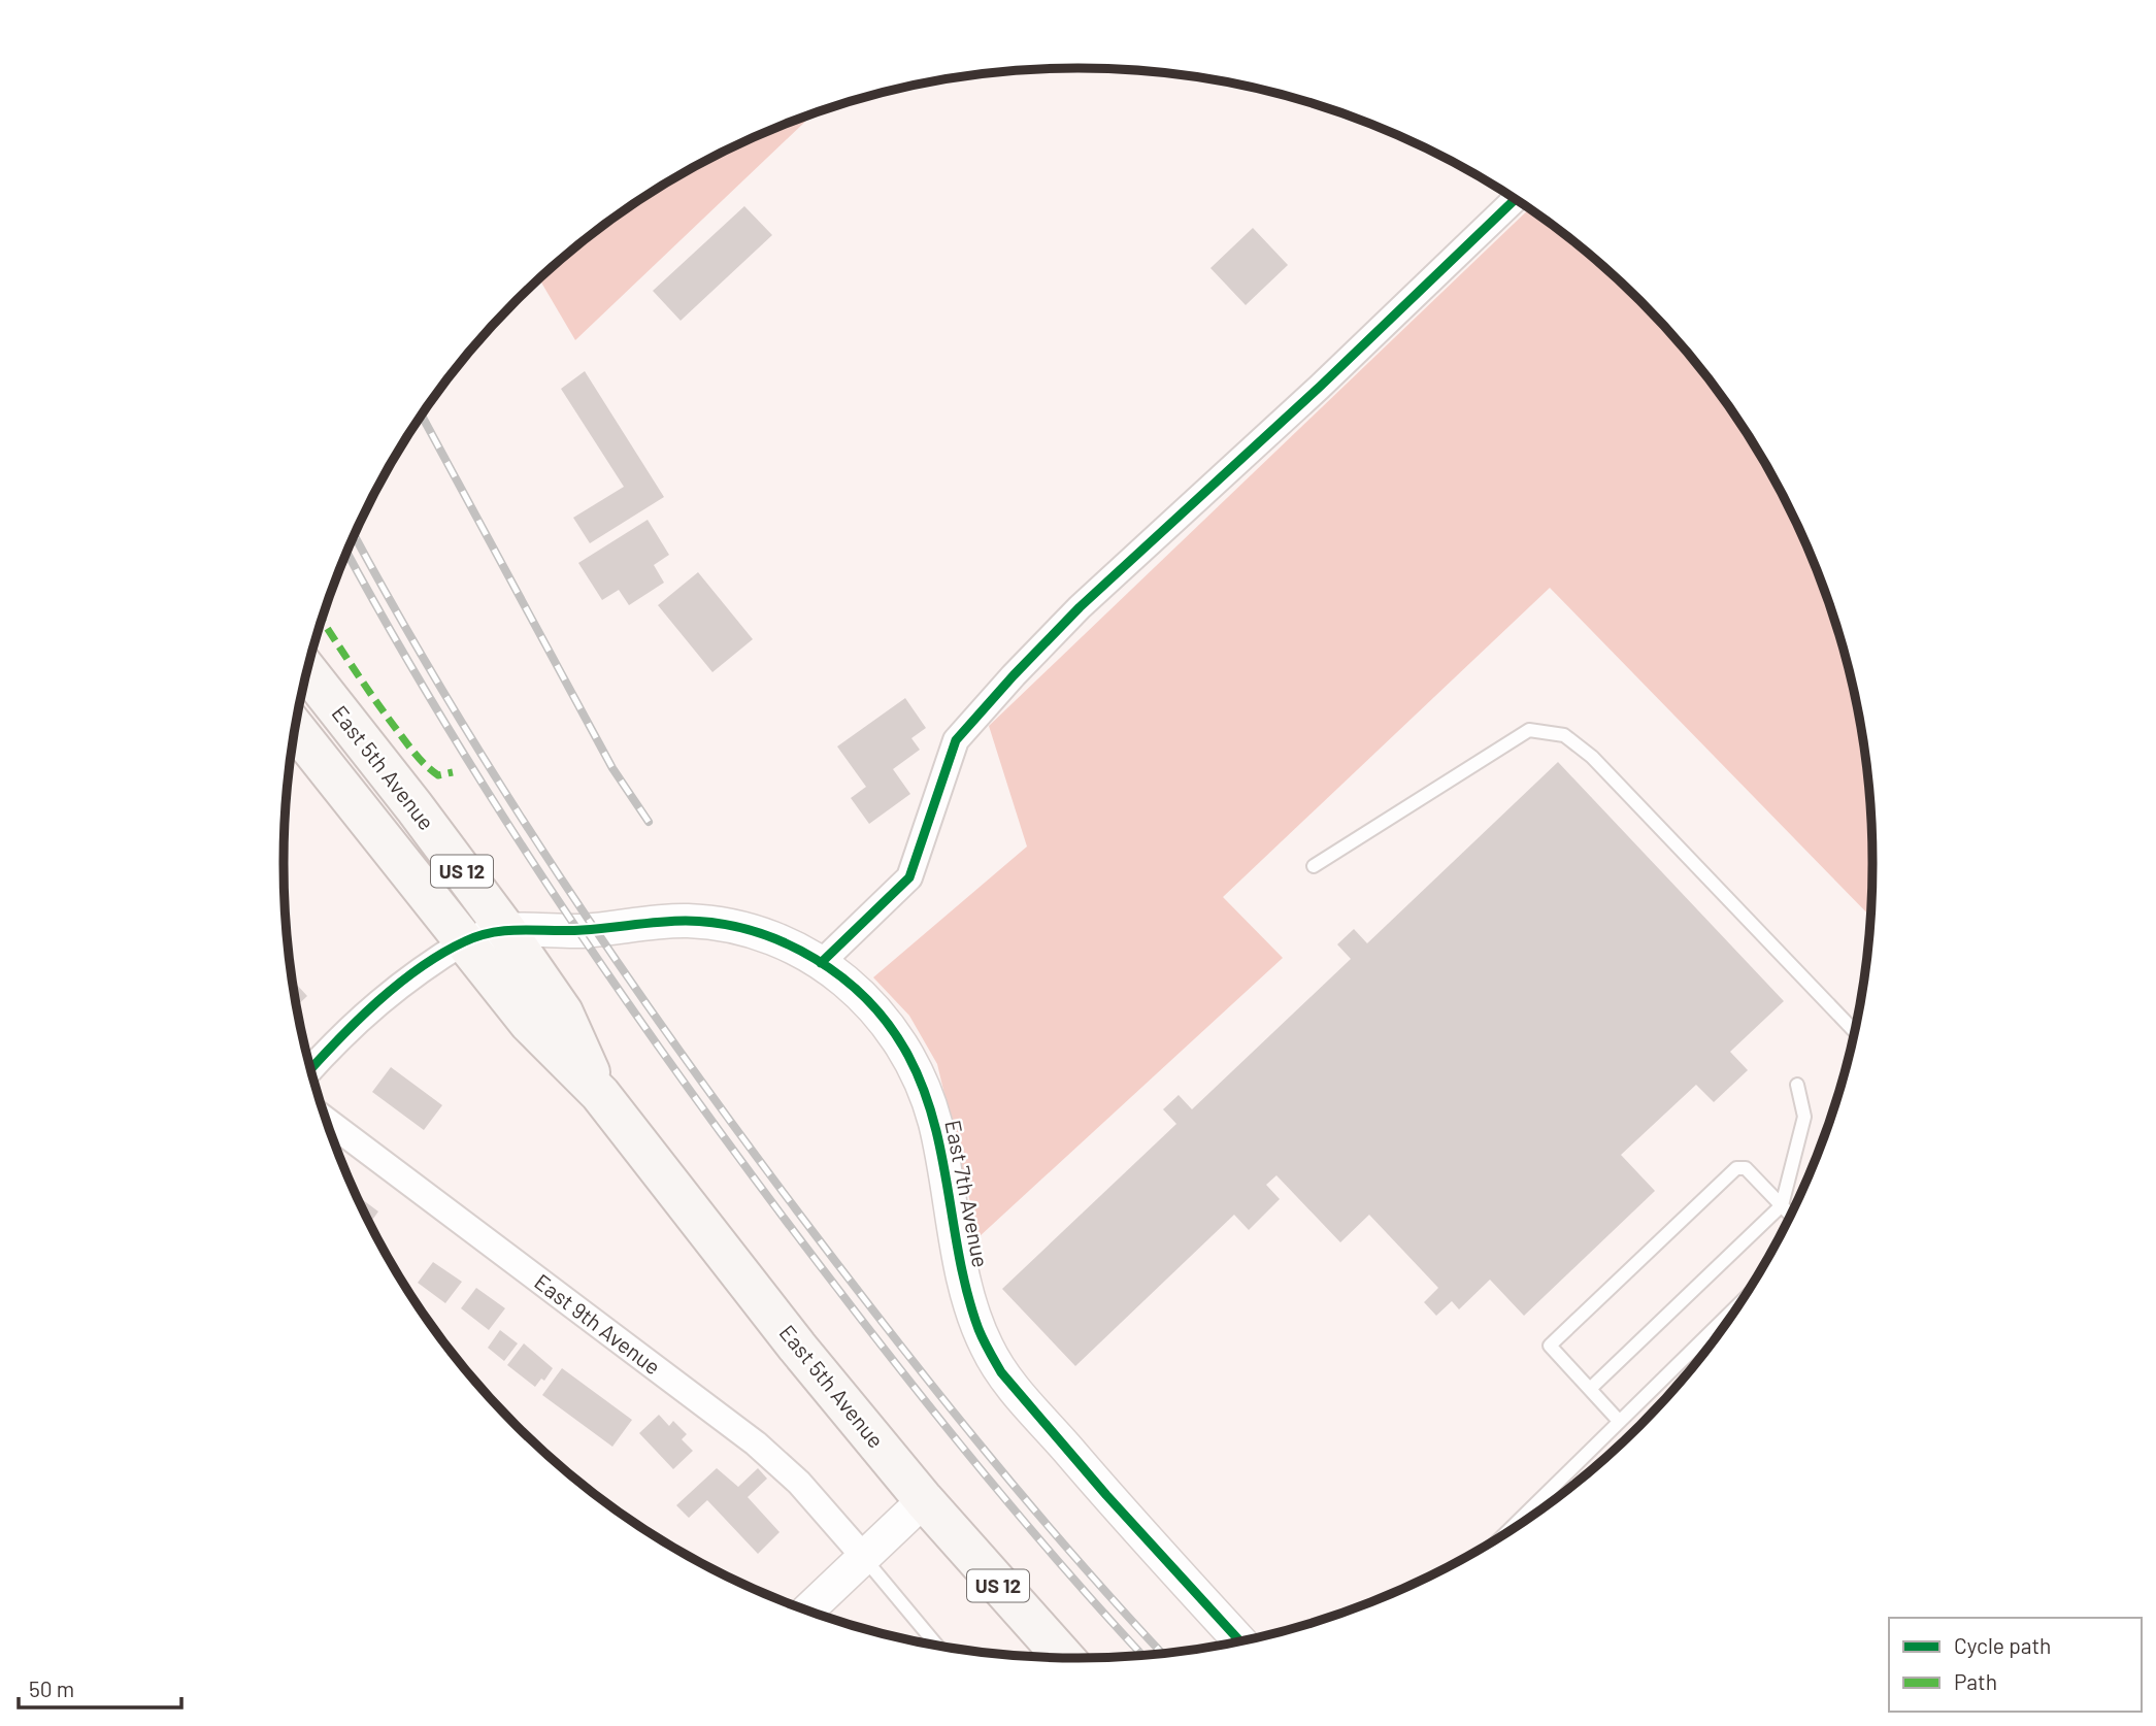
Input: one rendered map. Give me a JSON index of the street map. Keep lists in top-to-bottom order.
{
  "streets": {
    "main road": ["East 5th Avenue", "US 12"],
    "street": ["East 7th Avenue", "East 9th Avenue"]
  },
  "crossings": [
    ["East 5th Avenue", "East 7th Avenue"]
  ],
  "legend": ["Cycle path", "Path"],
  "scale_bar": "50 m"
}
